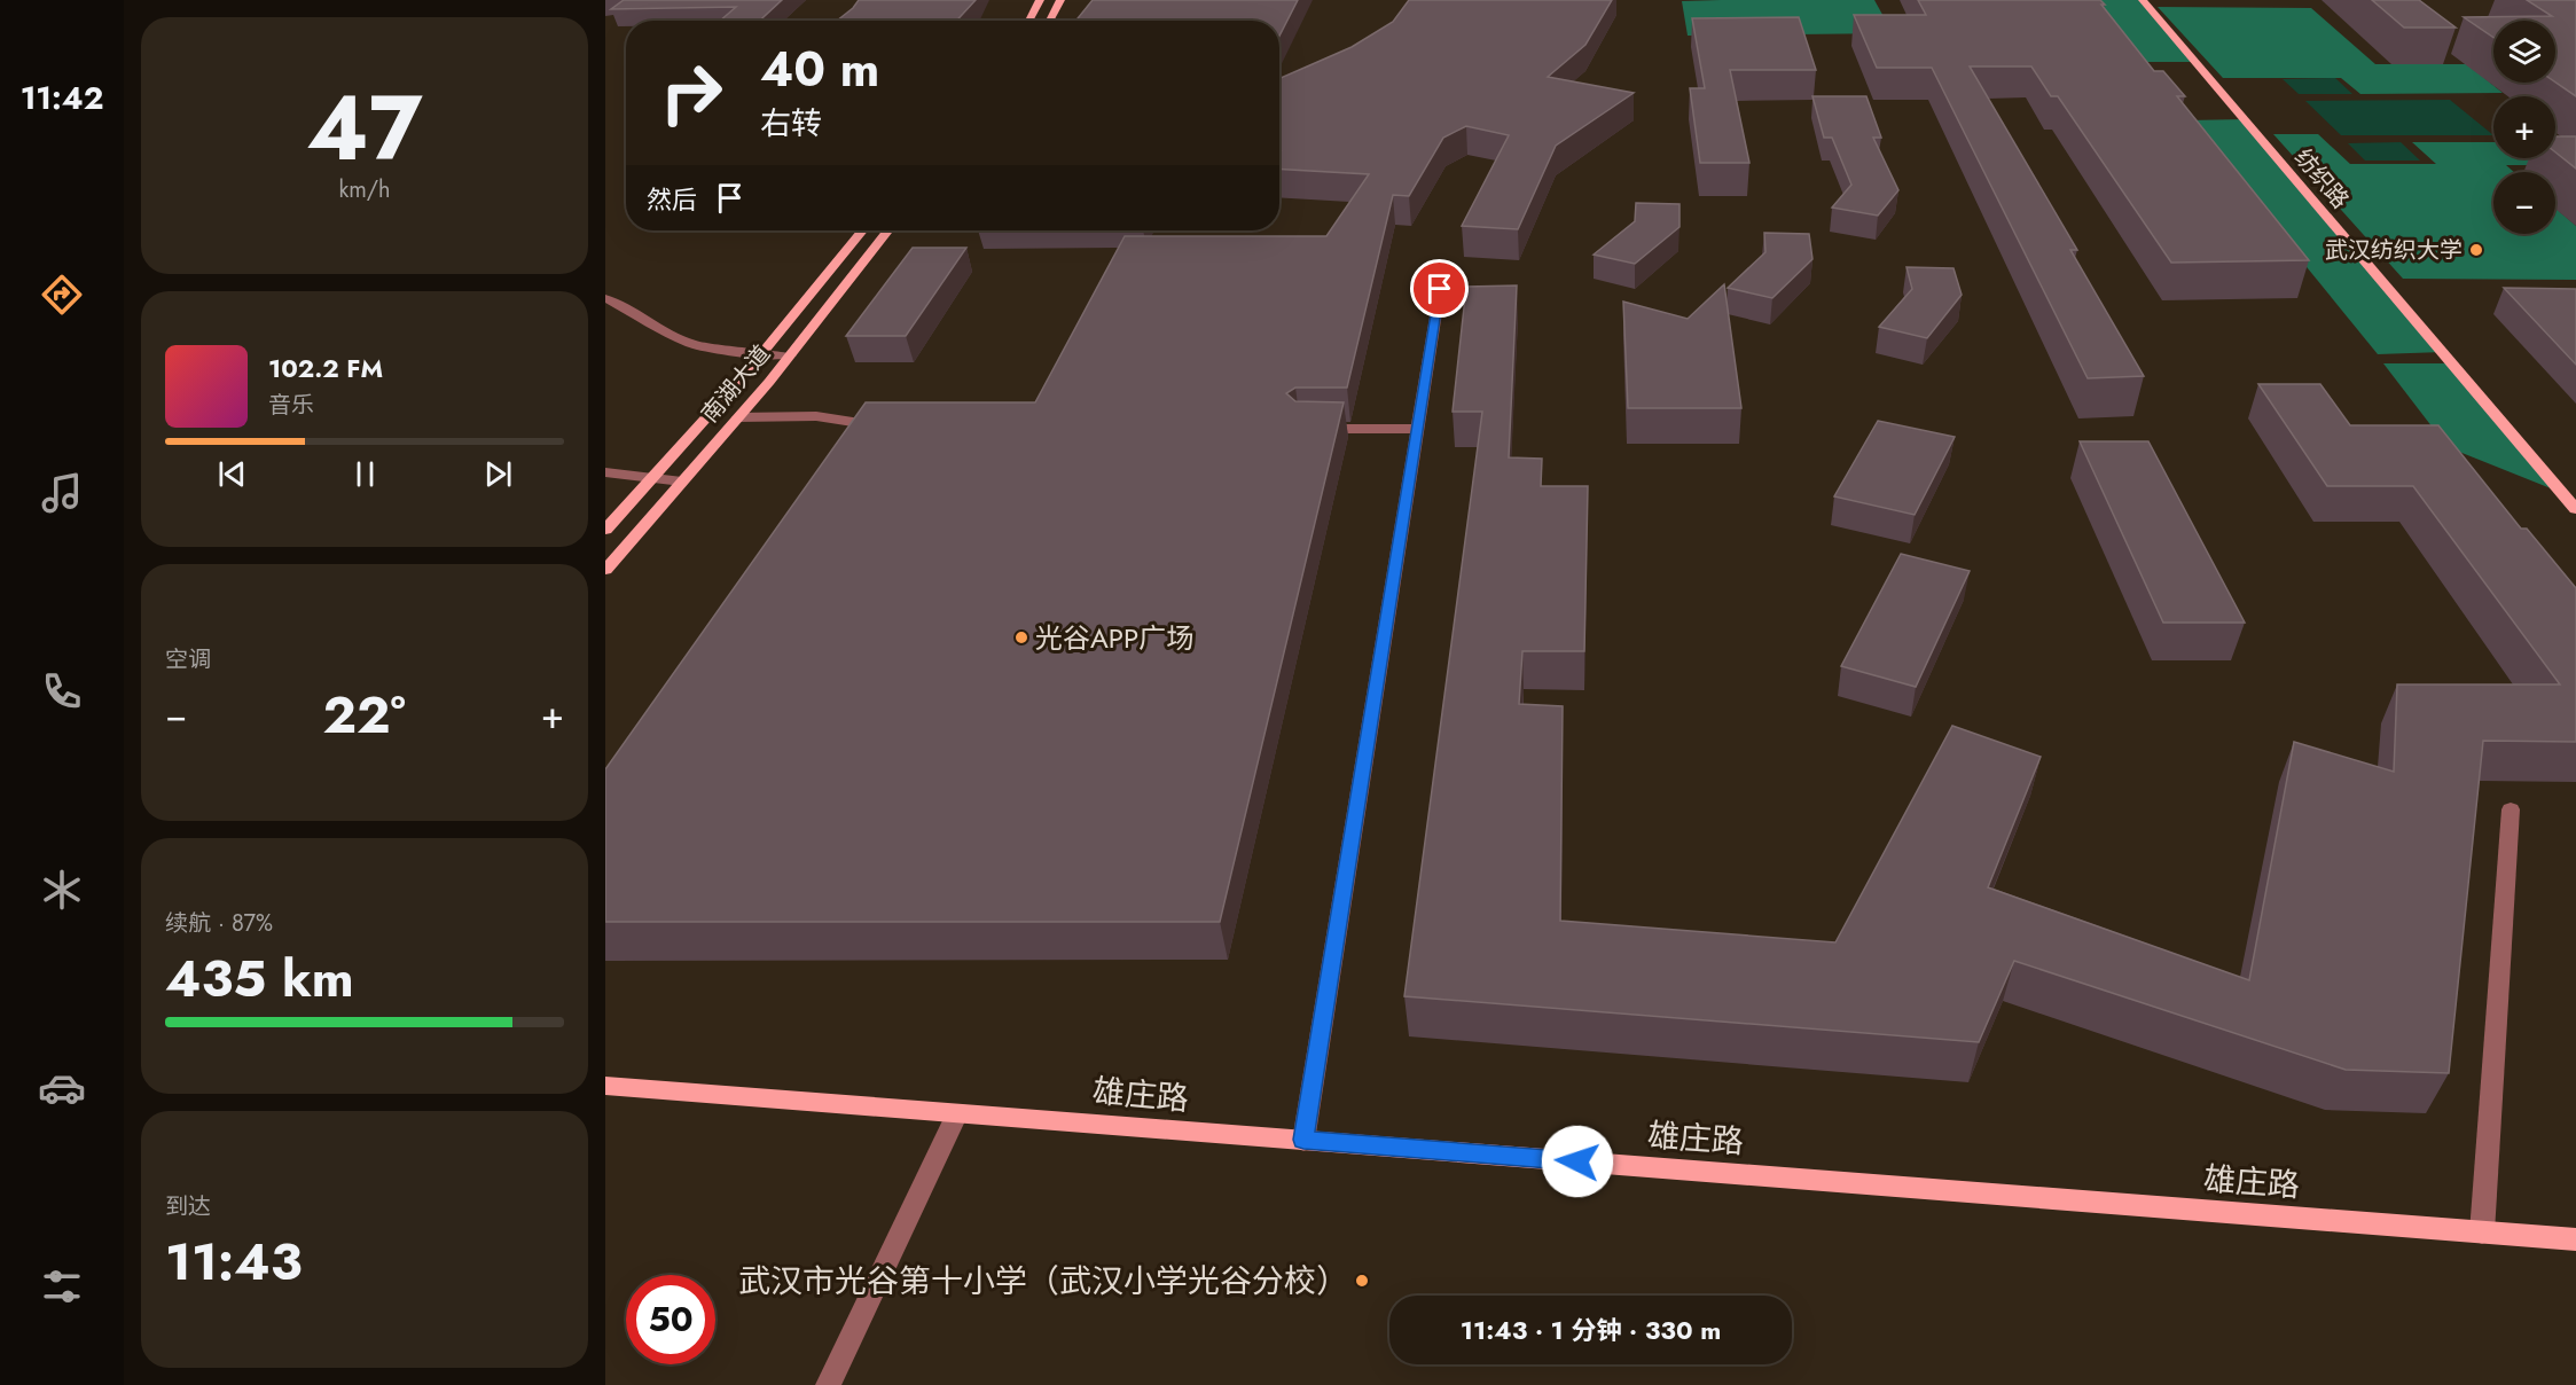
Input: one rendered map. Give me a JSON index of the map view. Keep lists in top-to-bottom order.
{
  "streets": {
    "main road": ["纺织路", "南湖大道", "雄庄路"]
  },
  "places": ["武汉纺织大学", "光谷APP广场", "武汉市光谷第十小学（武汉小学光谷分校）"],
  "page": {
    "tabs": "11:42",
    "tile": [
      ["47", "km/h"],
      "空调",
      ["续航 · 87%", "435 km"],
      ["到达", "11:43"]
    ],
    "map_buttons": ["+", "−"],
    "turn": ["40 m", "右转"],
    "then": "然后",
    "song": ["102.2 FM", "音乐"],
    "heat": ["−", "22°", "+"],
    "limit": "50",
    "trip": "11:43 · 1 分钟 · 330 m"
  }
}
